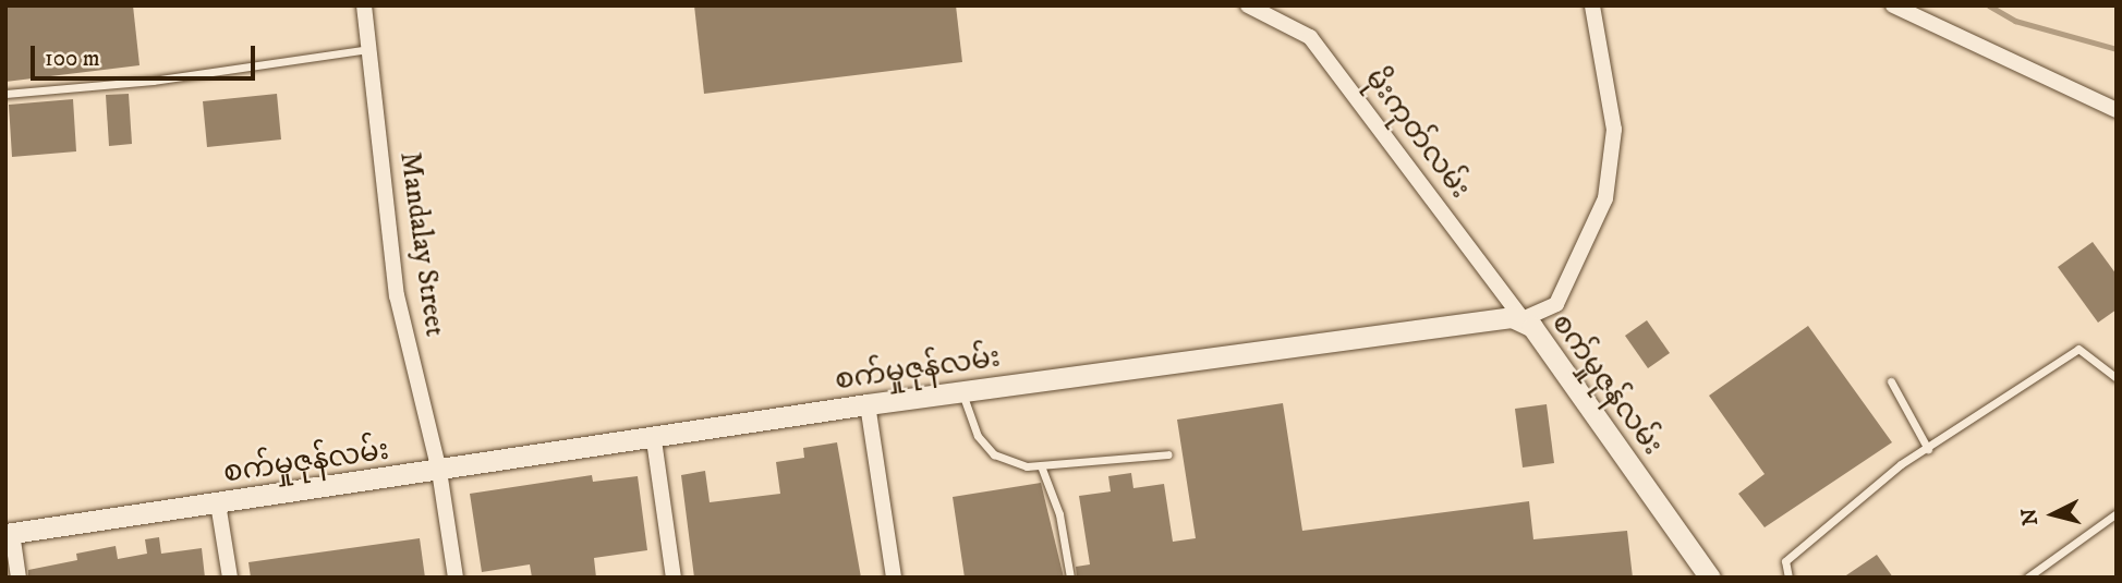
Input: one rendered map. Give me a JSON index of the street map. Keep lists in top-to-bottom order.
{
  "streets": {
    "street": ["မိုးကုတ်လမ်း", "Mandalay Street", "စက်မှုဇုန်လမ်း"]
  },
  "crossings": [
    ["မိုးကုတ်လမ်း", "စက်မှုဇုန်လမ်း"],
    ["Mandalay Street", "စက်မှုဇုန်လမ်း"]
  ],
  "scale_bar": "100 m",
  "north": "left"
}
